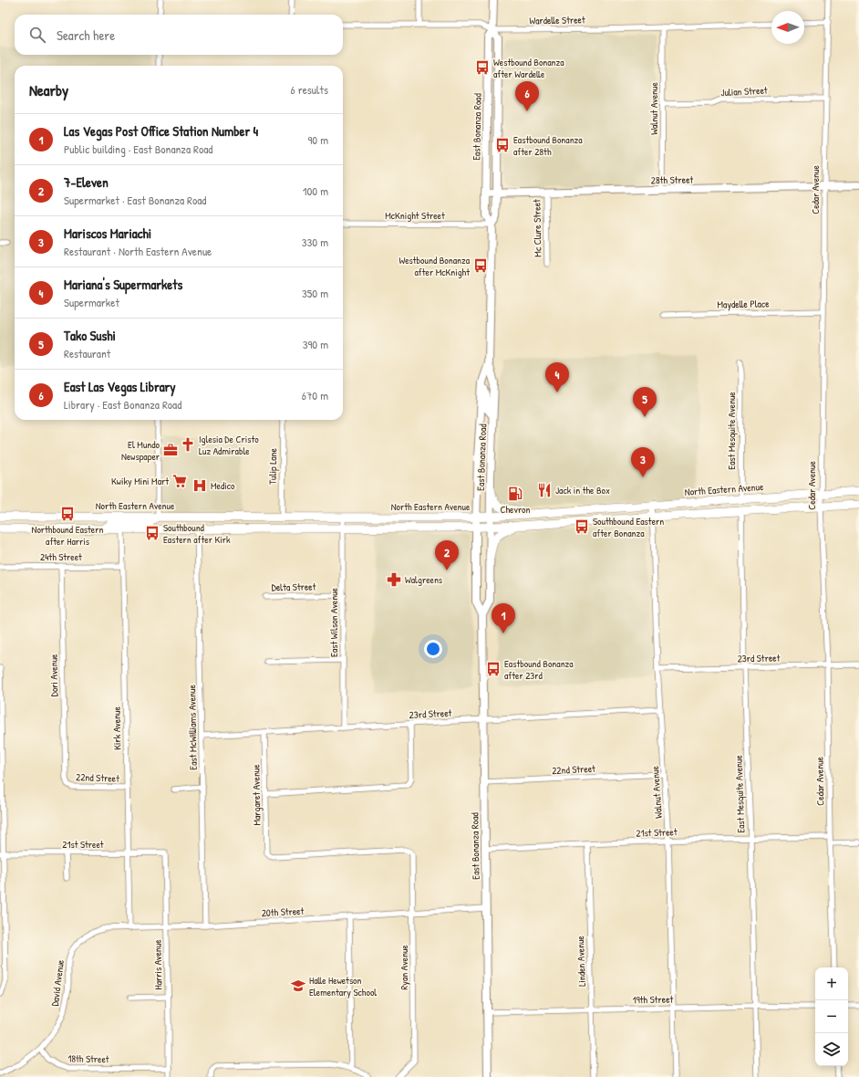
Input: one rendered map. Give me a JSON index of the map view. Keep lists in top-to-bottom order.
{
  "streets": {
    "main road": ["East Bonanza Road", "28th Street", "North Eastern Avenue"],
    "street": [
      "Wardelle Street",
      "Julian Street",
      "Walnut Avenue",
      "Cedar Avenue",
      "McKnight Street",
      "Mc Clure Street",
      "Maydelle Place",
      "East Mesquite Avenue",
      "Tulip Lane",
      "24th Street",
      "Delta Street",
      "East Wilson Avenue",
      "23rd Street",
      "Dori Avenue",
      "East McWilliams Avenue",
      "Kirk Avenue",
      "22nd Street",
      "Margaret Avenue",
      "21st Street",
      "20th Street",
      "Linden Avenue",
      "Harris Avenue",
      "Ryan Avenue",
      "David Avenue",
      "19th Street",
      "18th Street"
    ]
  },
  "crossings": [
    ["Wardelle Street", "Walnut Avenue"],
    ["Wardelle Street", "East Bonanza Road"],
    ["Julian Street", "Walnut Avenue"],
    ["Julian Street", "Cedar Avenue"],
    ["Walnut Avenue", "28th Street"],
    ["Walnut Avenue", "North Eastern Avenue"],
    ["Walnut Avenue", "23rd Street"],
    ["Walnut Avenue", "22nd Street"],
    ["Walnut Avenue", "21st Street"],
    ["Walnut Avenue", "19th Street"],
    ["East Bonanza Road", "28th Street"],
    ["East Bonanza Road", "McKnight Street"],
    ["East Bonanza Road", "North Eastern Avenue"],
    ["East Bonanza Road", "23rd Street"],
    ["East Bonanza Road", "22nd Street"],
    ["East Bonanza Road", "21st Street"],
    ["East Bonanza Road", "20th Street"],
    ["East Bonanza Road", "19th Street"],
    ["28th Street", "Cedar Avenue"],
    ["28th Street", "Mc Clure Street"],
    ["Cedar Avenue", "Maydelle Place"],
    ["Cedar Avenue", "North Eastern Avenue"],
    ["Cedar Avenue", "23rd Street"],
    ["Cedar Avenue", "21st Street"],
    ["East Mesquite Avenue", "North Eastern Avenue"],
    ["East Mesquite Avenue", "23rd Street"],
    ["East Mesquite Avenue", "21st Street"],
    ["East Mesquite Avenue", "19th Street"],
    ["Tulip Lane", "North Eastern Avenue"],
    ["North Eastern Avenue", "East Wilson Avenue"],
    ["North Eastern Avenue", "East McWilliams Avenue"],
    ["North Eastern Avenue", "Kirk Avenue"],
    ["24th Street", "Dori Avenue"],
    ["24th Street", "Kirk Avenue"],
    ["Delta Street", "East Wilson Avenue"],
    ["East Wilson Avenue", "23rd Street"],
    ["23rd Street", "East McWilliams Avenue"],
    ["23rd Street", "Margaret Avenue"],
    ["Dori Avenue", "22nd Street"],
    ["East McWilliams Avenue", "20th Street"],
    ["Kirk Avenue", "22nd Street"],
    ["Kirk Avenue", "21st Street"],
    ["Kirk Avenue", "20th Street"],
    ["Margaret Avenue", "Ryan Avenue"],
    ["21st Street", "Linden Avenue"],
    ["21st Street", "Harris Avenue"],
    ["20th Street", "Harris Avenue"],
    ["20th Street", "Ryan Avenue"],
    ["20th Street", "David Avenue"],
    ["Linden Avenue", "19th Street"],
    ["Harris Avenue", "18th Street"],
    ["David Avenue", "18th Street"]
  ],
  "places": {
    "bus stop": [
      "Westbound Bonanza after Wardelle",
      "Eastbound Bonanza after 28th",
      "Westbound Bonanza after McKnight",
      "Northbound Eastern after Harris",
      "Southbound Eastern after Bonanza",
      "Southbound Eastern after Kirk",
      "Eastbound Bonanza after 23rd"
    ],
    "church": ["Iglesia De Cristo Luz Admirable"],
    "office": ["El Mundo Newspaper"],
    "supermarket": ["Kwiky Mini Mart"],
    "hospital": ["Medico"],
    "restaurant": ["Jack in the Box"],
    "fuel station": ["Chevron"],
    "pharmacy": ["Walgreens"],
    "school or university": ["Halle Hewetson Elementary School"]
  },
  "north": "left",
  "page": {
    "search": "Search here",
    "heading": ["Nearby", "6 results"],
    "pins": [
      "6",
      "4",
      "5",
      "3",
      "2",
      "1"
    ],
    "list": [
      {
        "mark": "1",
        "name": "Las Vegas Post Office Station Number 4",
        "note": "Public building · East Bonanza Road",
        "value": "90 m"
      },
      {
        "mark": "2",
        "name": "7-Eleven",
        "note": "Supermarket · East Bonanza Road",
        "value": "100 m"
      },
      {
        "mark": "3",
        "name": "Mariscos Mariachi",
        "note": "Restaurant · North Eastern Avenue",
        "value": "330 m"
      },
      {
        "mark": "4",
        "name": "Mariana's Supermarkets",
        "note": "Supermarket",
        "value": "350 m"
      },
      {
        "mark": "5",
        "name": "Tako Sushi",
        "note": "Restaurant",
        "value": "390 m"
      },
      {
        "mark": "6",
        "name": "East Las Vegas Library",
        "note": "Library · East Bonanza Road",
        "value": "670 m"
      }
    ],
    "map_buttons": ["+", "−"]
  }
}
